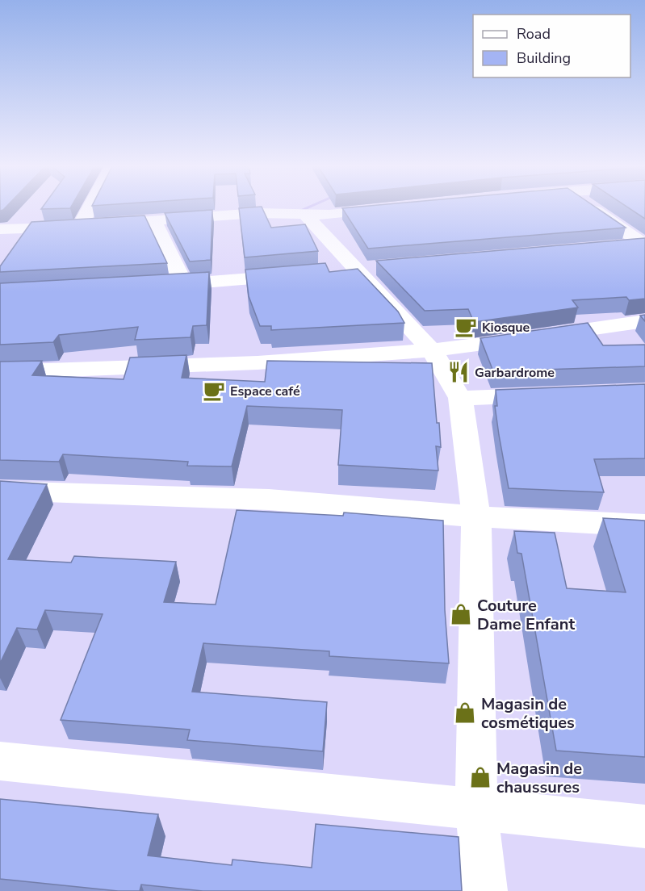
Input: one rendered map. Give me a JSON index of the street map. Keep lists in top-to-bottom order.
{
  "places": {
    "cafe": ["Kiosque", "Espace café"],
    "restaurant": ["Garbardrome"],
    "shop": ["Couture Dame Enfant", "Magasin de cosmétiques", "Magasin de chaussures"]
  },
  "legend": ["Road", "Building"]
}
